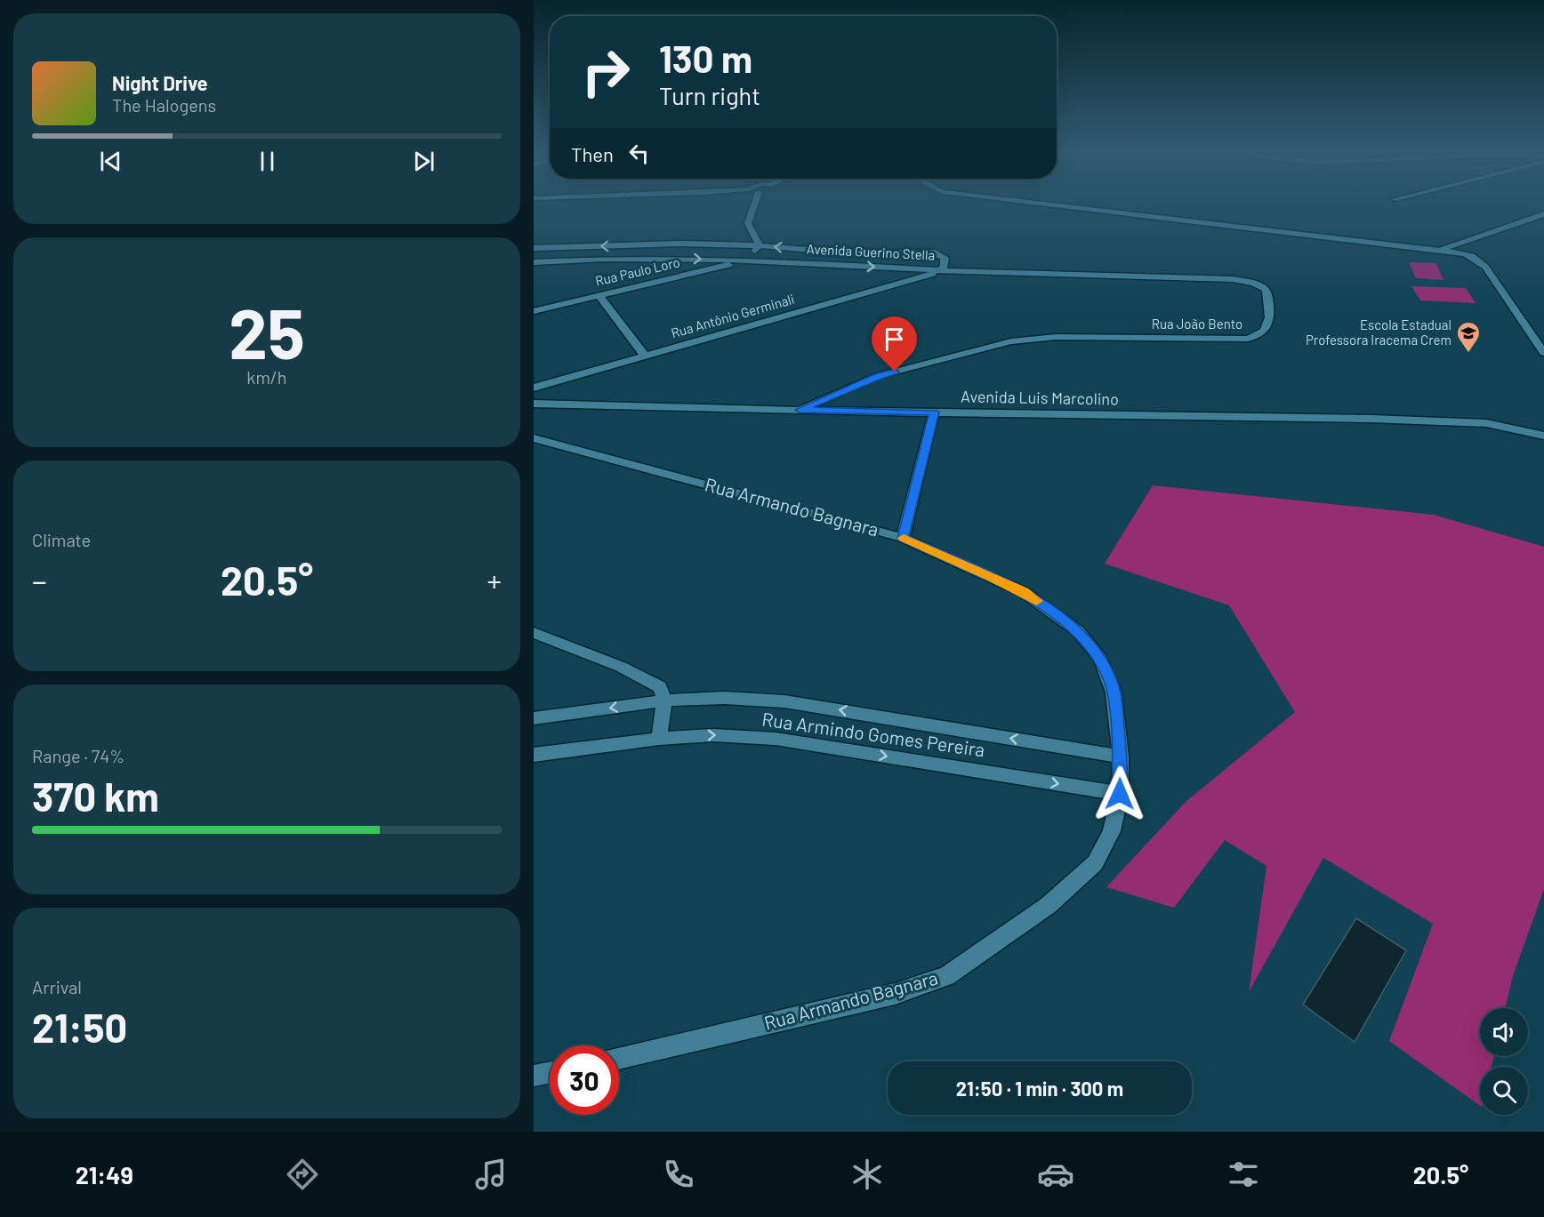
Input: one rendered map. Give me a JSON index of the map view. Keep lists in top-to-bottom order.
{
  "streets": {
    "street": [
      "Avenida Guerino Stella",
      "Rua Paulo Loro",
      "Rua Antônio Germinali",
      "Rua João Bento",
      "Avenida Luis Marcolino",
      "Rua Armando Bagnara",
      "Rua Armindo Gomes Pereira"
    ]
  },
  "crossings": [
    ["Avenida Guerino Stella", "Rua Paulo Loro"],
    ["Avenida Guerino Stella", "Rua Antônio Germinali"],
    ["Avenida Guerino Stella", "Rua João Bento"],
    ["Rua Antônio Germinali", "Rua João Bento"],
    ["Rua João Bento", "Avenida Luis Marcolino"],
    ["Rua Armando Bagnara", "Rua Armindo Gomes Pereira"]
  ],
  "places": {
    "school or university": ["Escola Estadual Professora Iracema Crem"]
  },
  "page": {
    "turn": ["130 m", "Turn right"],
    "song": ["Night Drive", "The Halogens"],
    "then": "Then",
    "tile": [
      ["25", "km/h"],
      "Climate",
      ["Range · 74%", "370 km"],
      ["Arrival", "21:50"]
    ],
    "heat": ["−", "20.5°", "+"],
    "limit": "30",
    "trip": "21:50 · 1 min · 300 m",
    "tabs": ["21:49", "20.5°"]
  }
}
